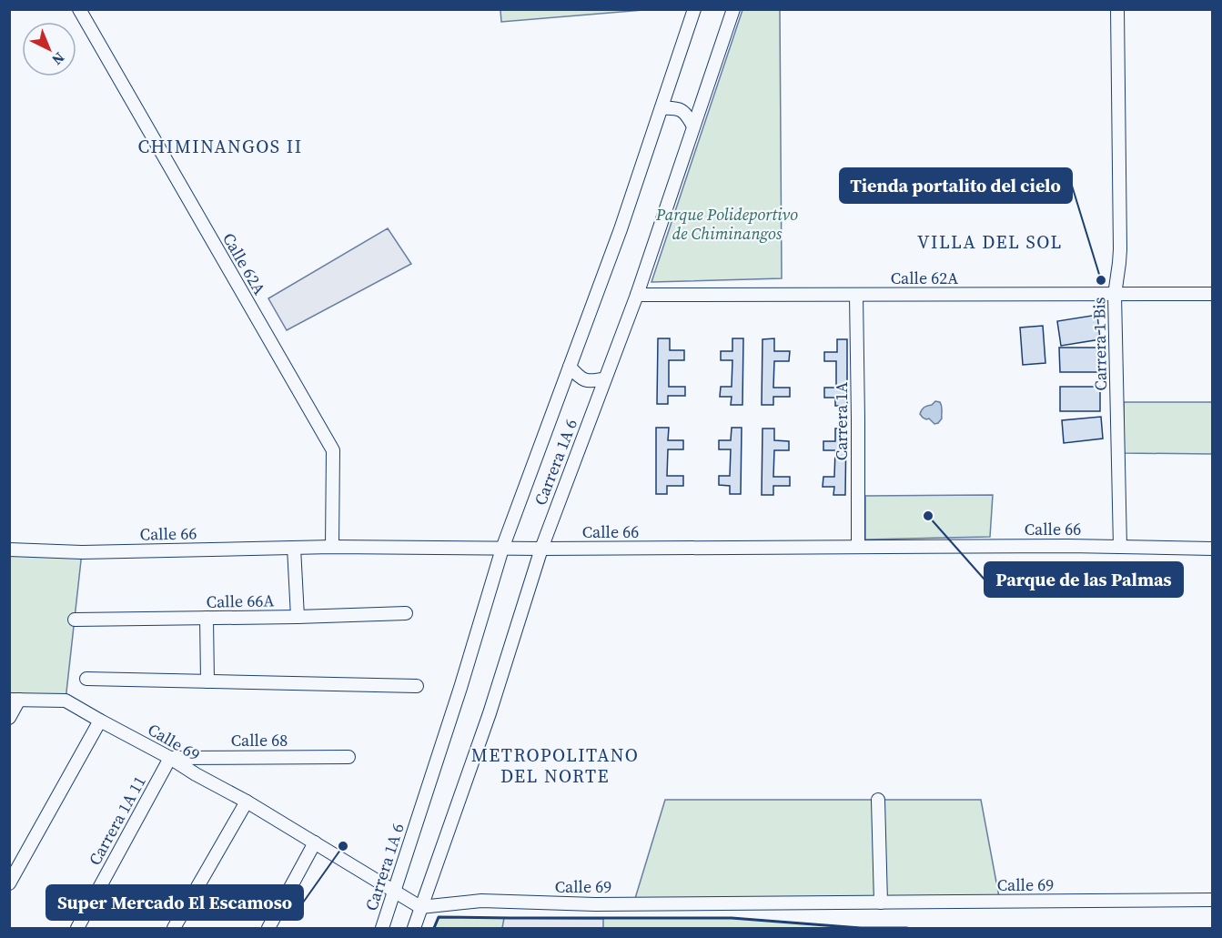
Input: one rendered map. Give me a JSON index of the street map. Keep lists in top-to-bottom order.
{
  "streets": {
    "street": [
      "Calle 62A",
      "Carrera 1 Bis",
      "Carrera 1A",
      "Carrera 1A 6",
      "Calle 66",
      "Calle 66A",
      "Calle 68",
      "Calle 69",
      "Carrera 1A 11"
    ]
  },
  "crossings": [
    ["Calle 62A", "Carrera 1 Bis"],
    ["Calle 62A", "Carrera 1A"],
    ["Calle 62A", "Carrera 1A 6"],
    ["Calle 62A", "Calle 66"],
    ["Carrera 1 Bis", "Calle 66"],
    ["Carrera 1A", "Calle 66"],
    ["Carrera 1A 6", "Calle 66"],
    ["Carrera 1A 6", "Calle 69"],
    ["Calle 68", "Calle 69"],
    ["Calle 68", "Carrera 1A 11"],
    ["Calle 69", "Carrera 1A 11"]
  ],
  "districts": ["CHIMINANGOS II", "VILLA DEL SOL", "METROPOLITANO DEL NORTE"],
  "parks": ["Parque Polideportivo de Chiminangos"],
  "places": ["Tienda portalito del cielo", "Parque de las Palmas", "Super Mercado El Escamoso"],
  "north": "bottom right"
}
